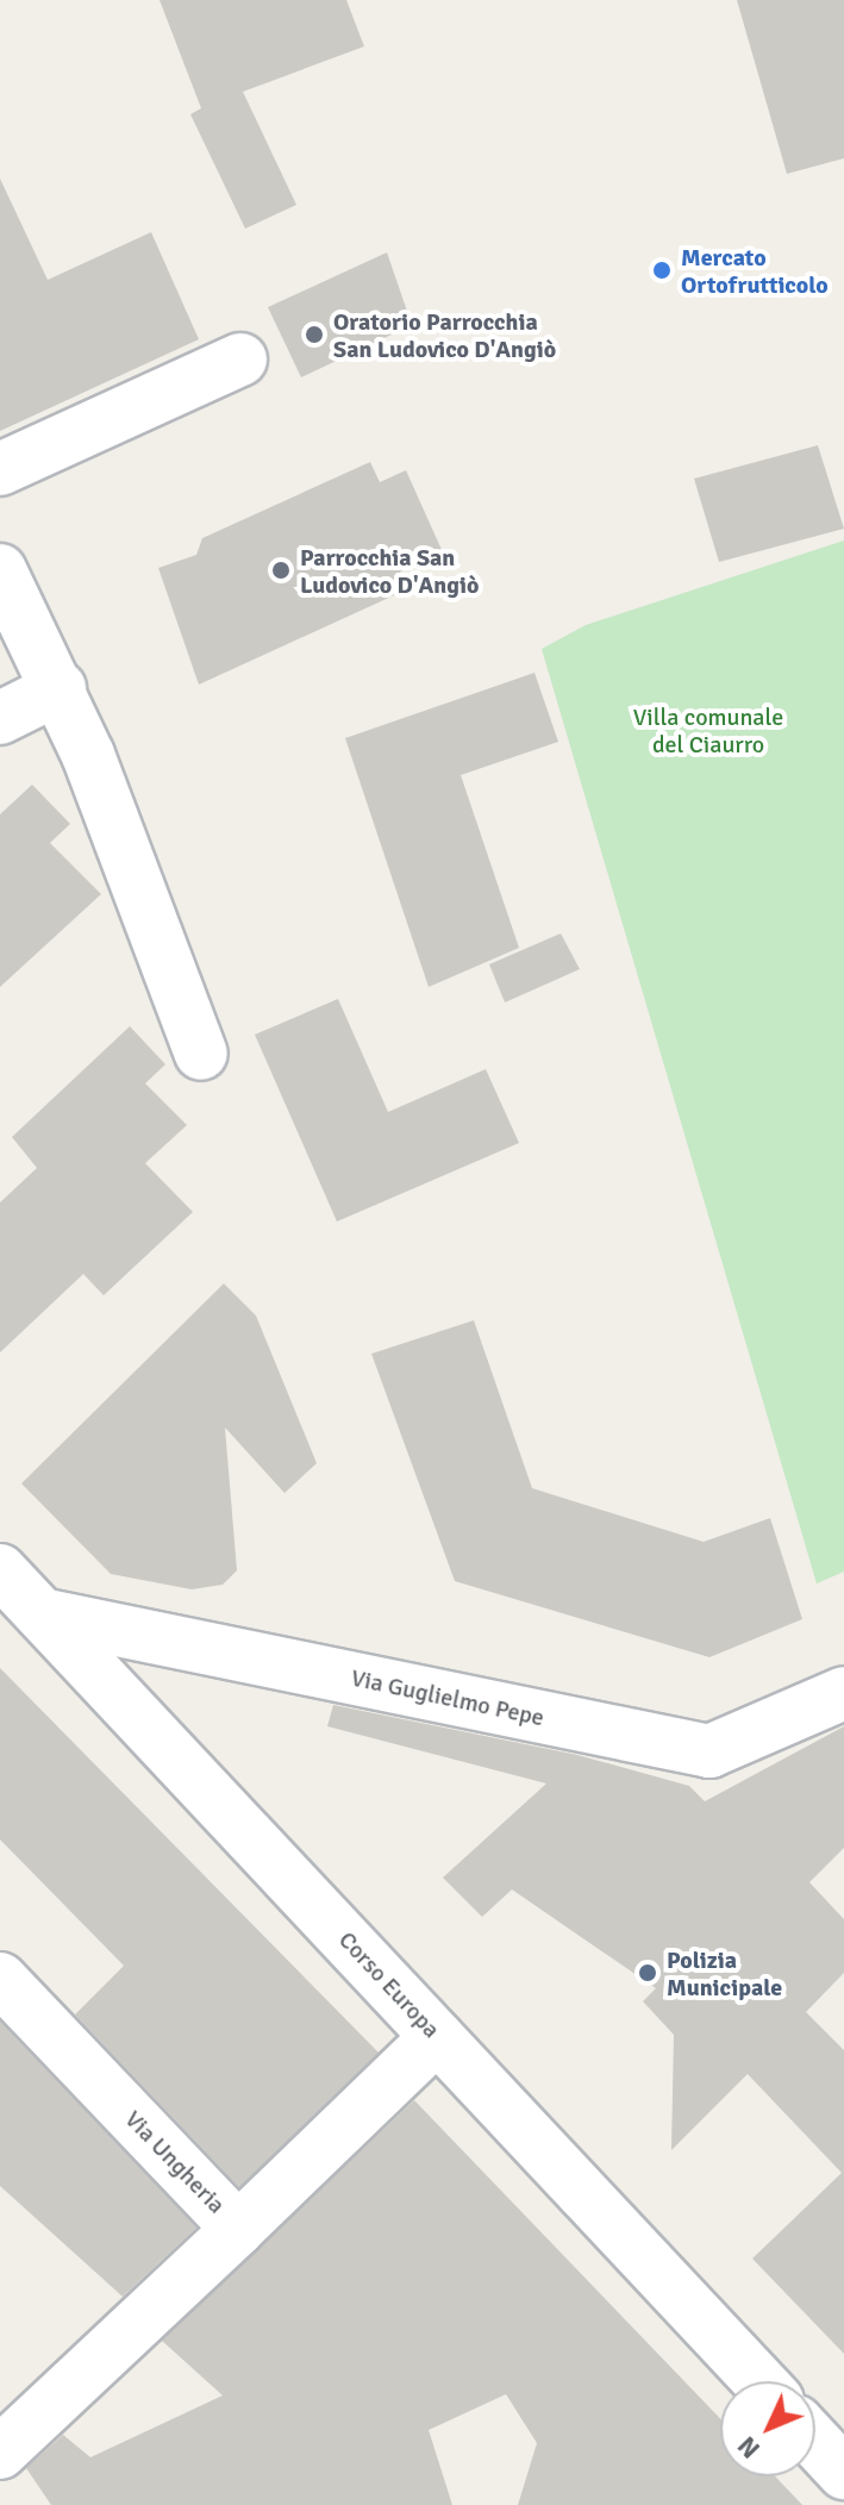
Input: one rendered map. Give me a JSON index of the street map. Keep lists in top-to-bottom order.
{
  "streets": {
    "street": ["Via Guglielmo Pepe", "Corso Europa", "Via Ungheria"]
  },
  "crossings": [
    ["Via Guglielmo Pepe", "Corso Europa"],
    ["Corso Europa", "Via Ungheria"]
  ],
  "parks": ["Villa comunale del Ciaurro"],
  "places": [
    "Mercato Ortofrutticolo",
    "Oratorio Parrocchia San Ludovico D'Angiò",
    "Parrocchia San Ludovico D'Angiò",
    "Polizia Municipale"
  ],
  "north": "bottom left"
}
